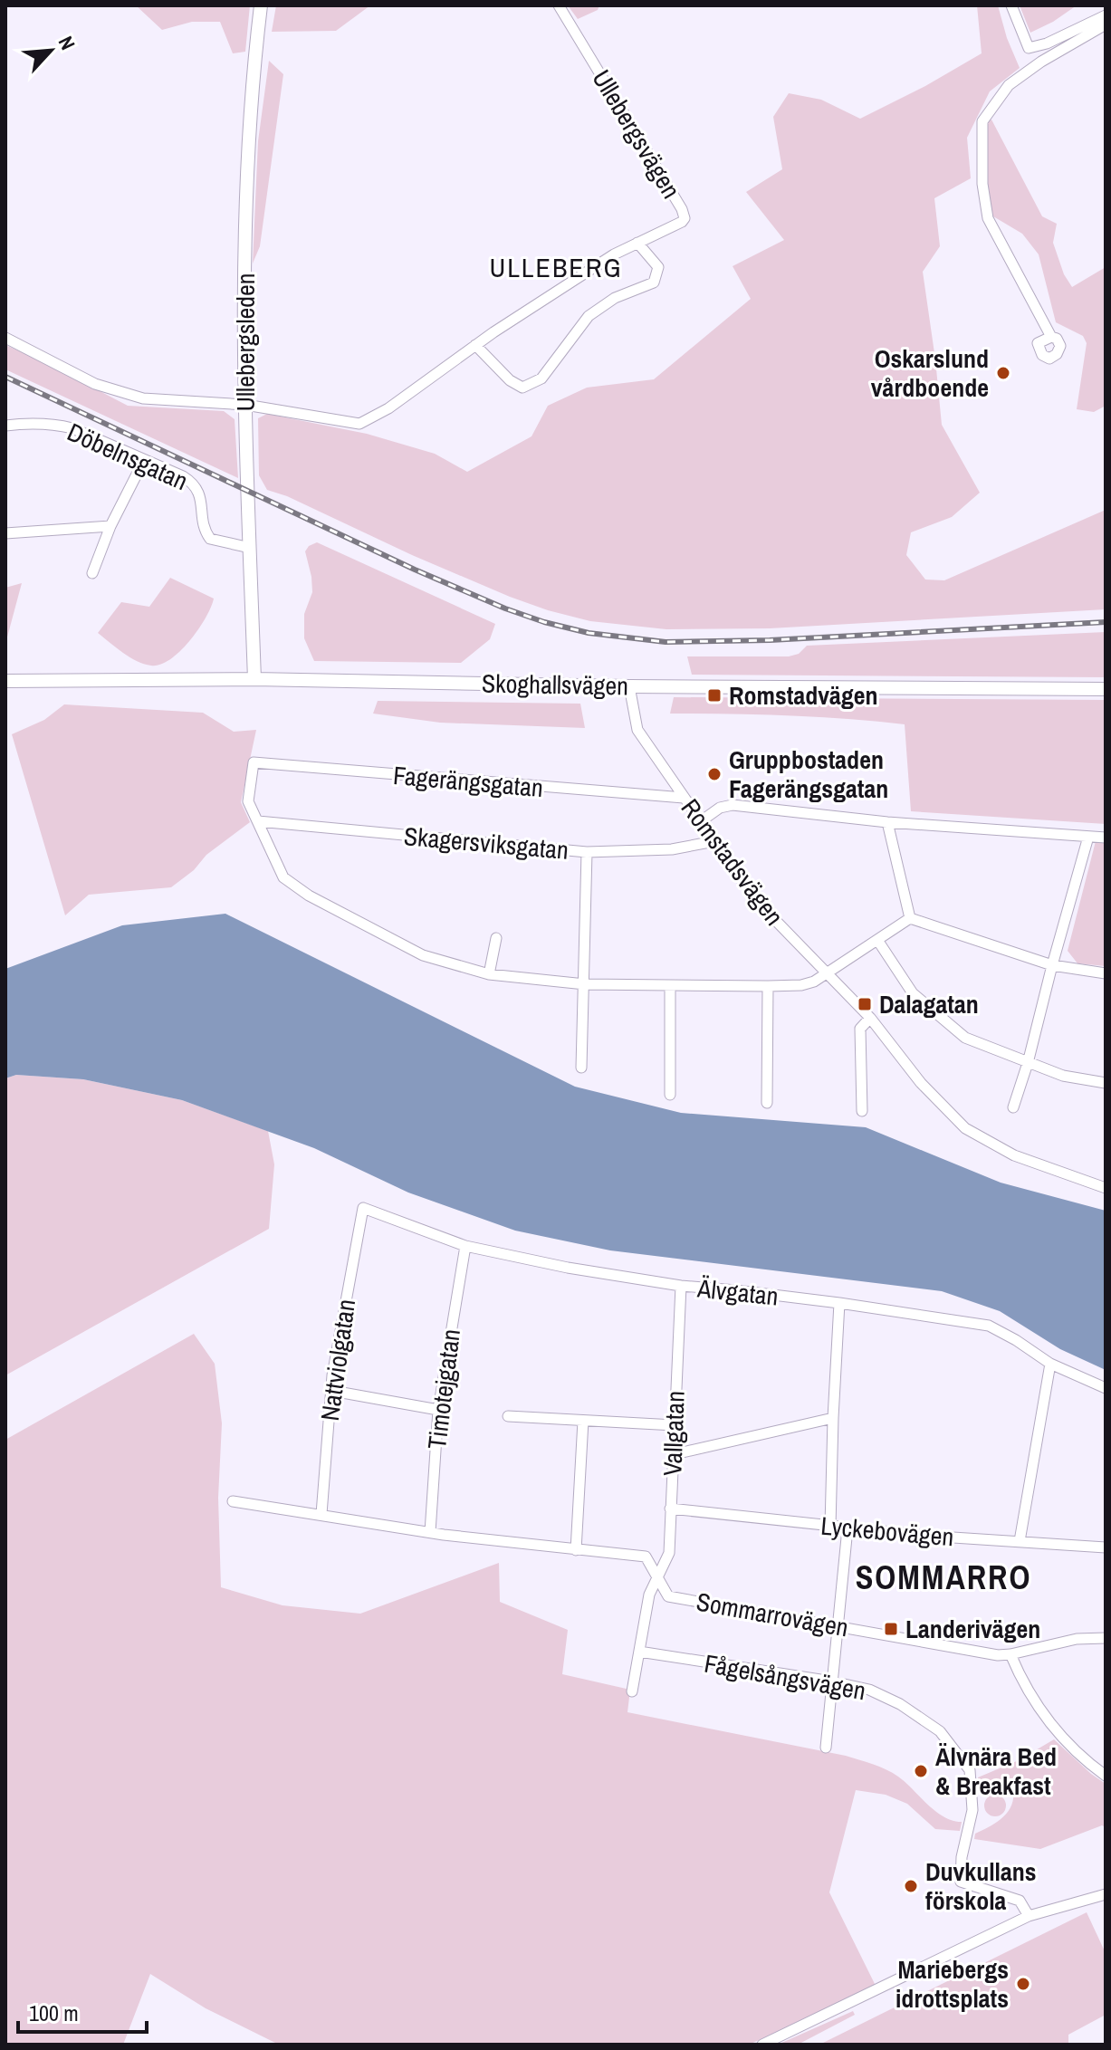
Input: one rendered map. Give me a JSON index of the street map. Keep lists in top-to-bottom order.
{
  "streets": {
    "main road": ["Ullebergsleden", "Skoghallsvägen"],
    "street": [
      "Ullebergsvägen",
      "Döbelnsgatan",
      "Fagerängsgatan",
      "Skagersviksgatan",
      "Romstadsvägen",
      "Älvgatan",
      "Nattviolgatan",
      "Timotejgatan",
      "Vallgatan",
      "Lyckebovägen",
      "Sommarrovägen",
      "Fågelsångsvägen"
    ]
  },
  "crossings": [
    ["Ullebergsvägen", "Ullebergsleden"],
    ["Ullebergsleden", "Döbelnsgatan"],
    ["Ullebergsleden", "Skoghallsvägen"],
    ["Skoghallsvägen", "Romstadsvägen"],
    ["Fagerängsgatan", "Skagersviksgatan"],
    ["Fagerängsgatan", "Romstadsvägen"],
    ["Skagersviksgatan", "Romstadsvägen"],
    ["Älvgatan", "Nattviolgatan"],
    ["Älvgatan", "Timotejgatan"],
    ["Älvgatan", "Vallgatan"],
    ["Nattviolgatan", "Sommarrovägen"],
    ["Timotejgatan", "Sommarrovägen"],
    ["Vallgatan", "Lyckebovägen"],
    ["Vallgatan", "Sommarrovägen"],
    ["Vallgatan", "Fågelsångsvägen"]
  ],
  "districts": ["ULLEBERG", "SOMMARRO"],
  "places": {
    "other": [
      "Oskarslund vårdboende",
      "Gruppbostaden Fagerängsgatan",
      "Älvnära Bed & Breakfast",
      "Duvkullans förskola",
      "Mariebergs idrottsplats"
    ],
    "transit": ["Romstadvägen", "Dalagatan", "Landerivägen"]
  },
  "scale_bar": "100 m",
  "north": "top right"
}
